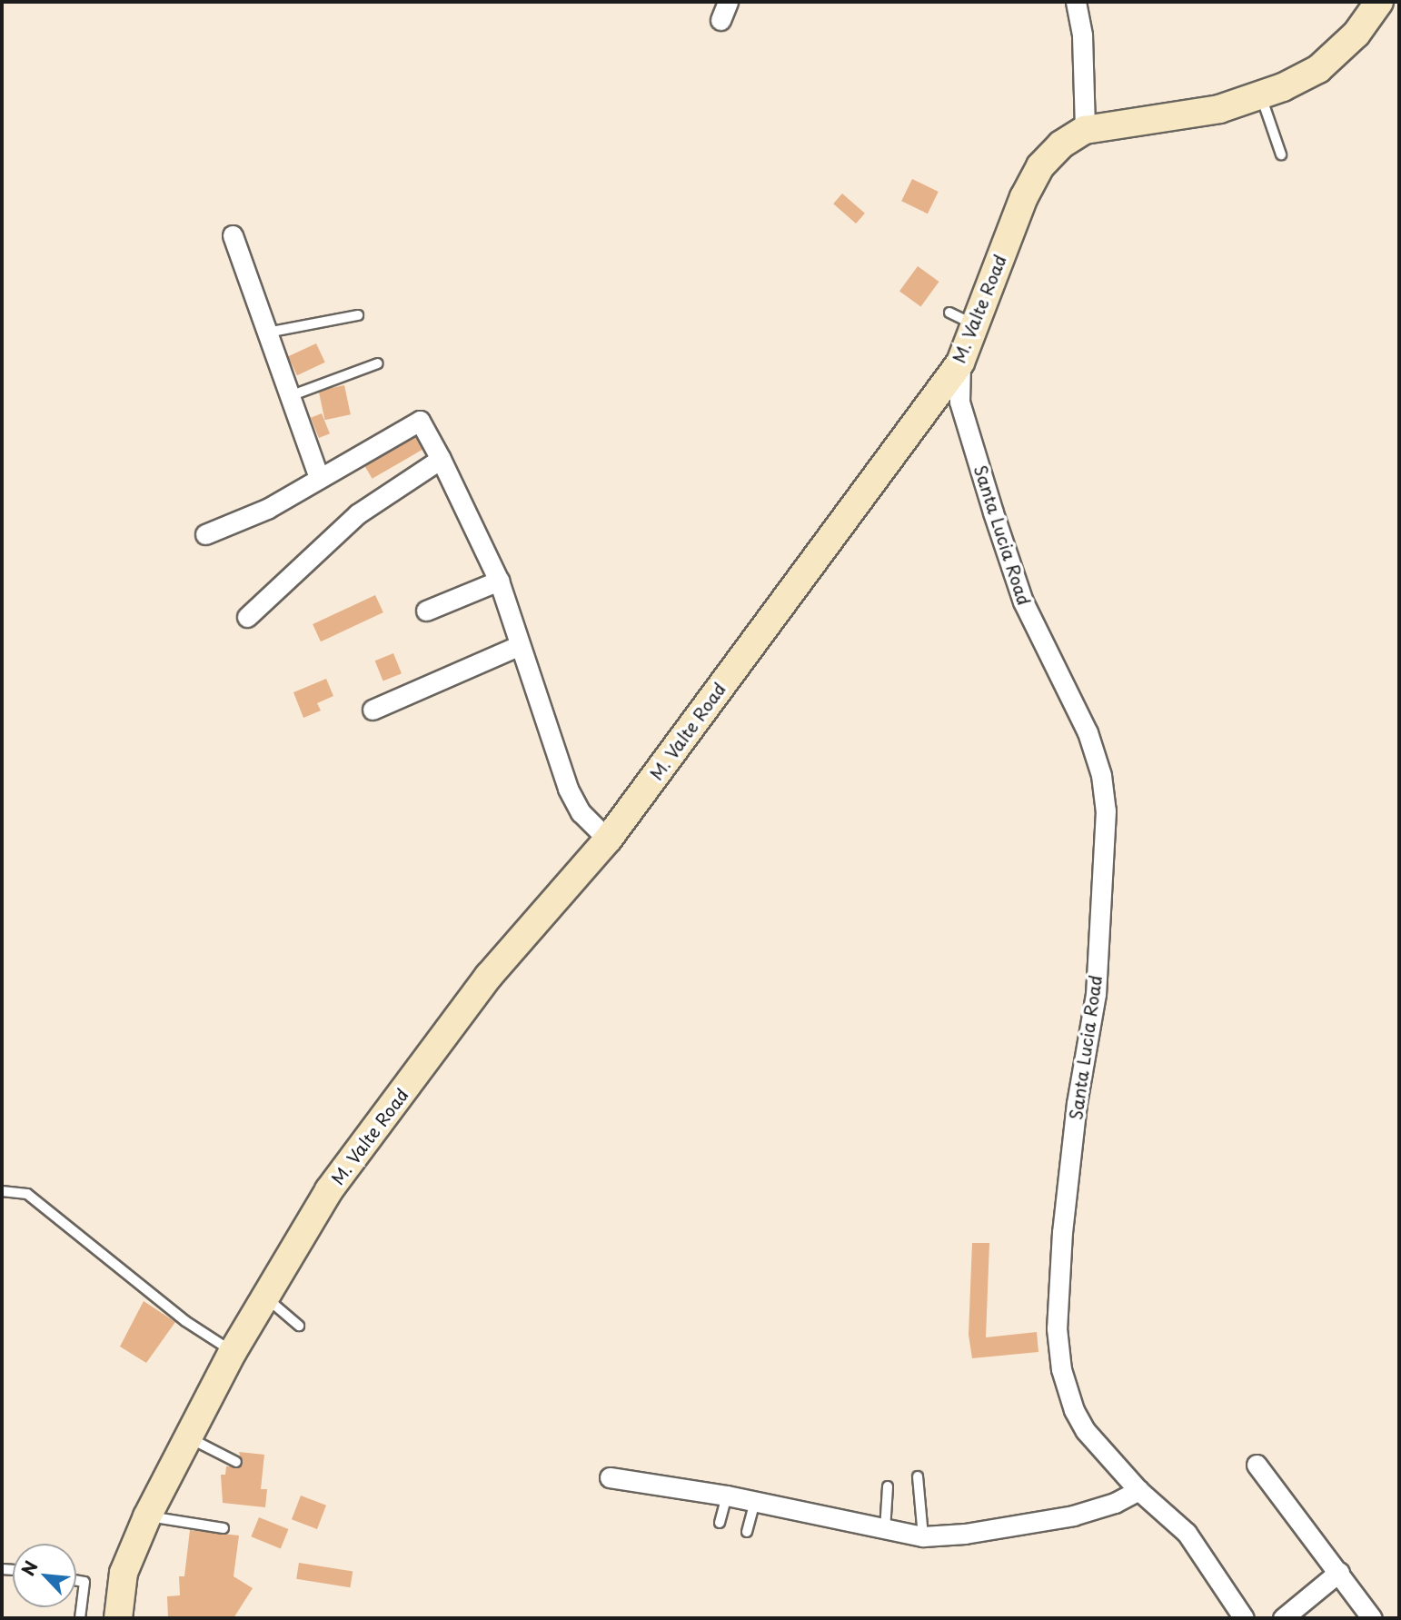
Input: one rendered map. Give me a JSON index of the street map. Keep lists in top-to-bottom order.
{
  "streets": {
    "main road": ["M. Valte Road"],
    "street": ["Santa Lucia Road"]
  },
  "crossings": [
    ["M. Valte Road", "Santa Lucia Road"]
  ],
  "north": "top left"
}
